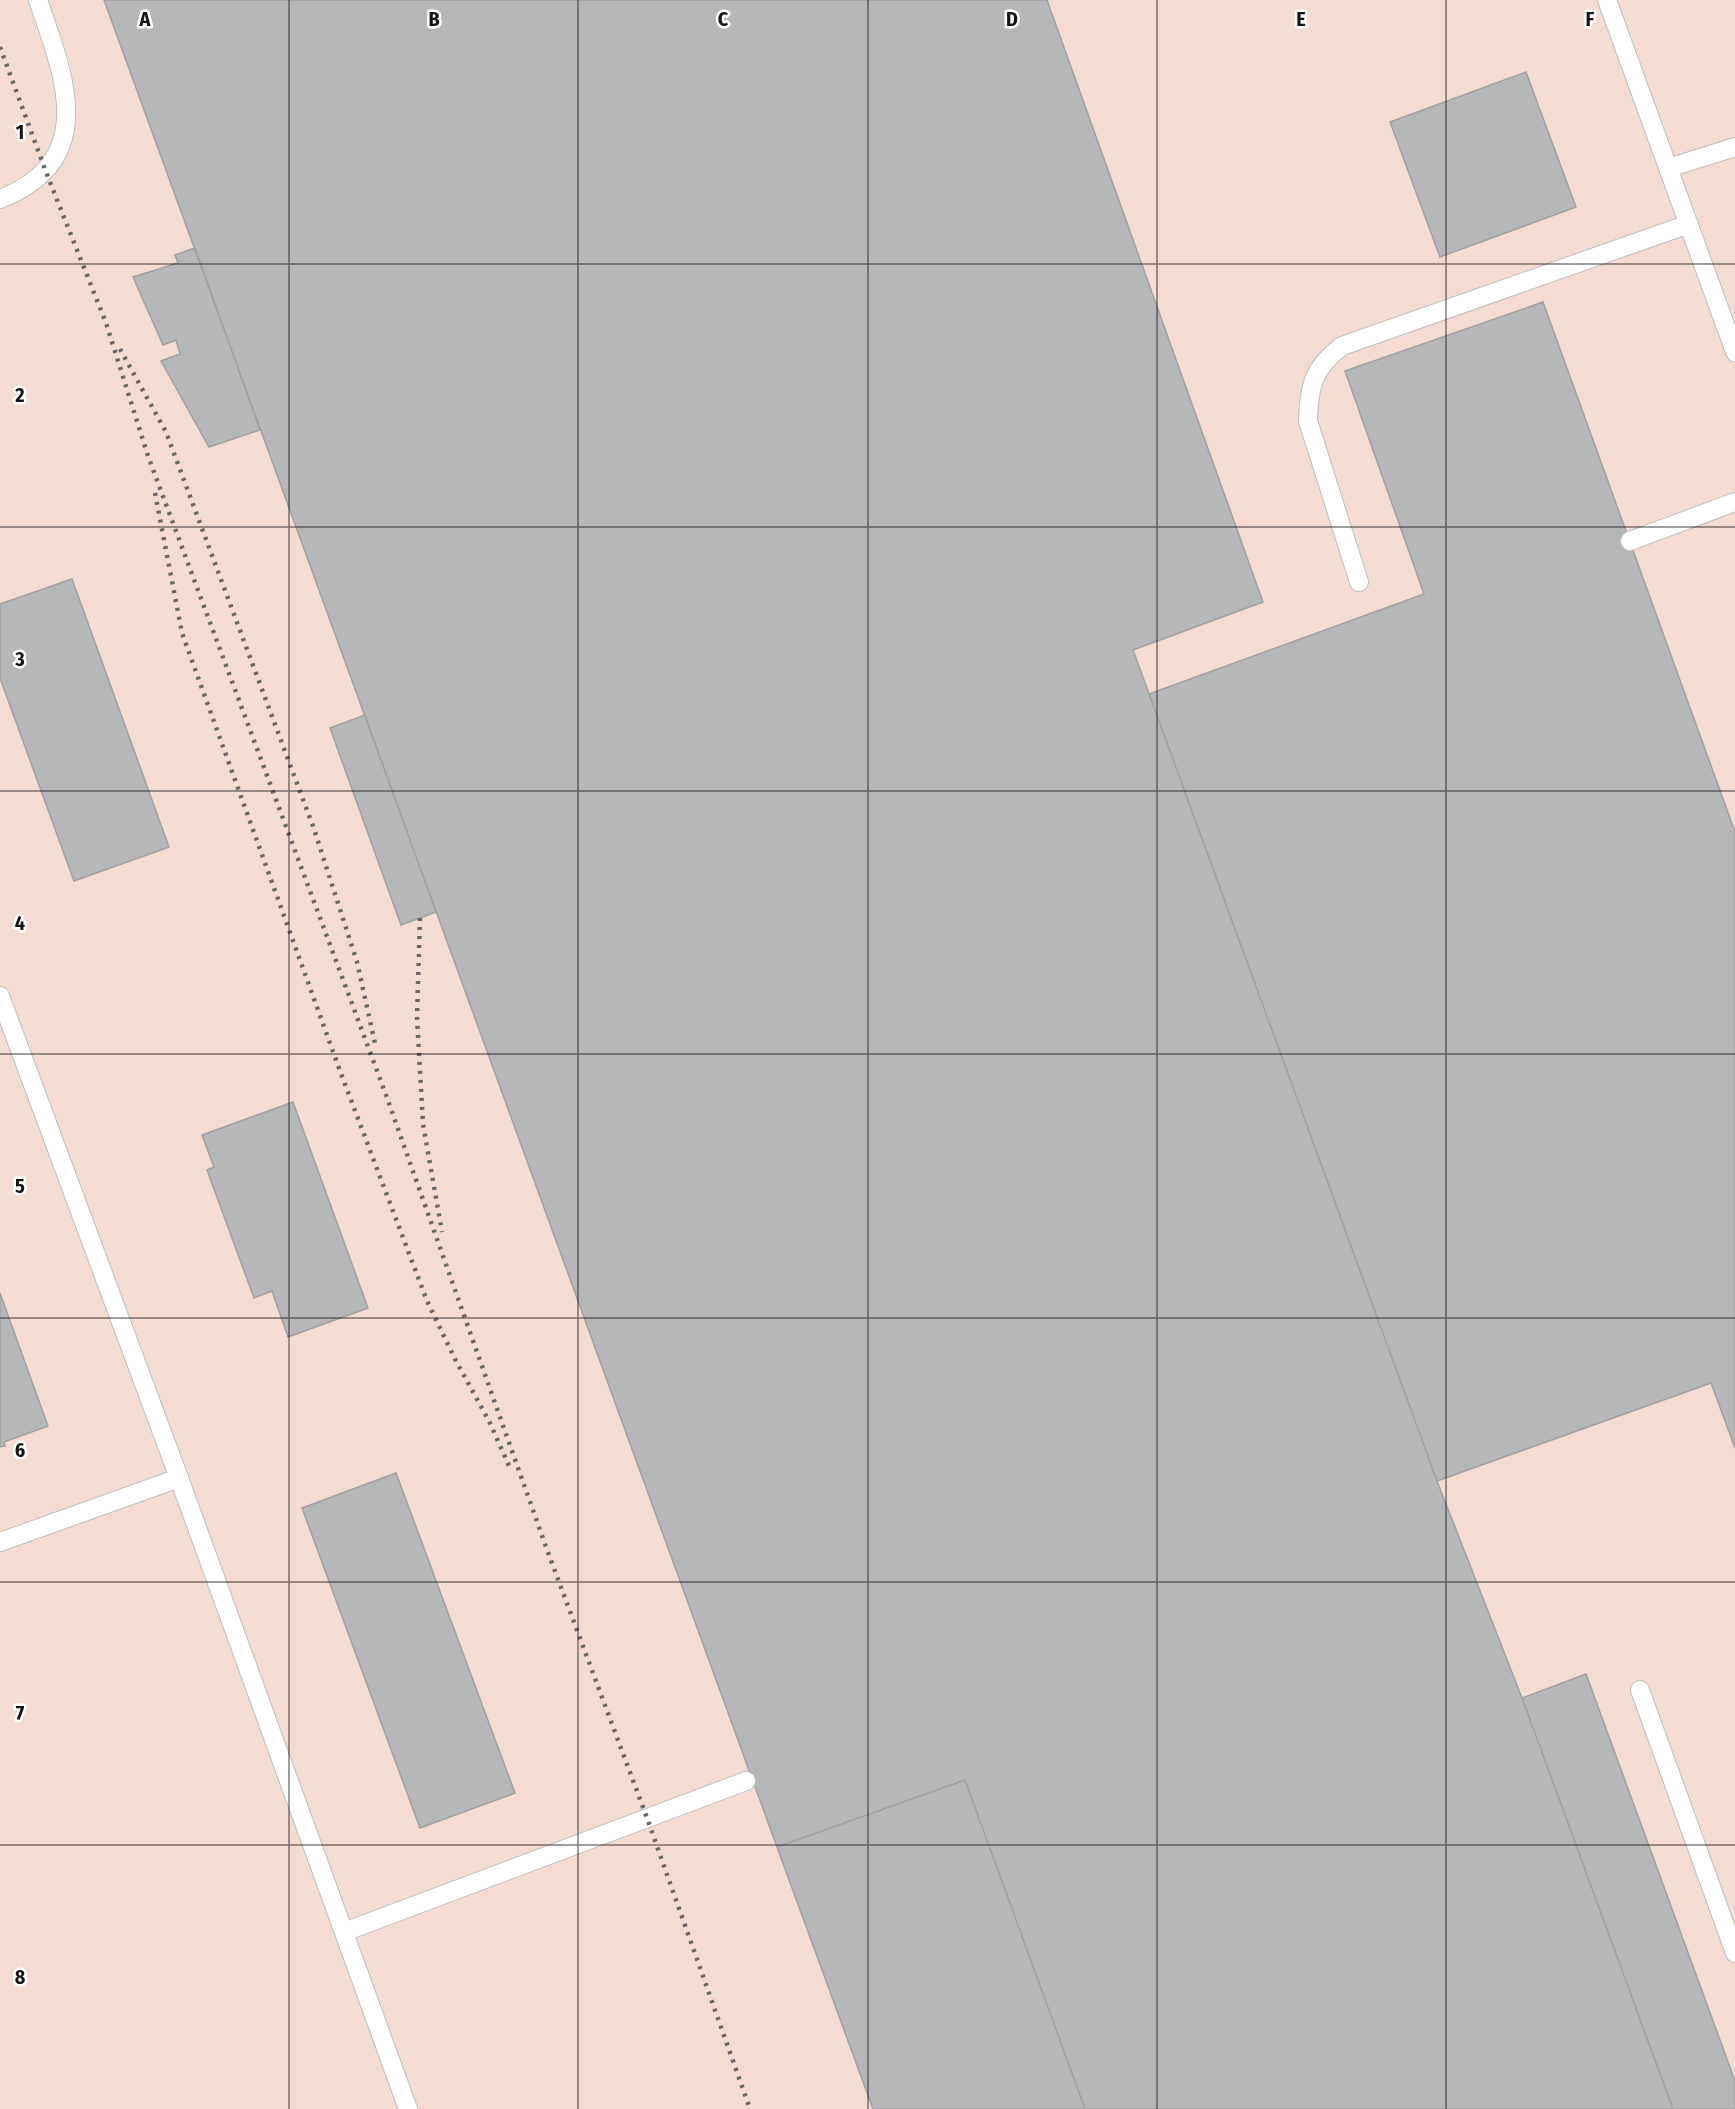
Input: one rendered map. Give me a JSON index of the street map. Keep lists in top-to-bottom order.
{
  "grid": {
    "columns": [
      "A",
      "B",
      "C",
      "D",
      "E",
      "F"
    ],
    "rows": [
      "1",
      "2",
      "3",
      "4",
      "5",
      "6",
      "7",
      "8"
    ]
  }
}
